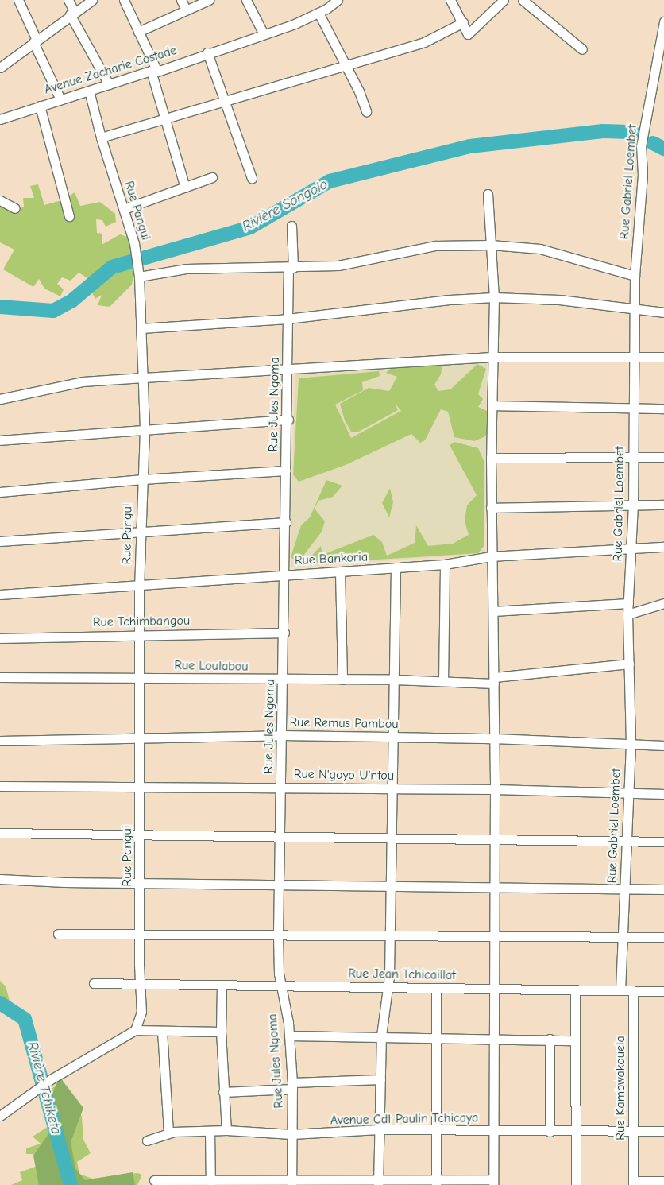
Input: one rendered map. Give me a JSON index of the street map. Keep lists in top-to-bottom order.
{
  "streets": {
    "street": [
      "Avenue Zacharie Costade",
      "Rue Gabriel Loembet",
      "Rue Pangui",
      "Rue Jules Ngoma",
      "Rue Bankoria",
      "Rue Tchimbangou",
      "Rue Loutabou",
      "Rue Remus Pambou",
      "Rue N'goyo U'ntou",
      "Rue Jean Tchicaillat",
      "Rue Kambwakouela",
      "Avenue Cdt Paulin Tchicaya"
    ]
  },
  "crossings": [
    ["Avenue Zacharie Costade", "Rue Pangui"],
    ["Rue Gabriel Loembet", "Rue Bankoria"],
    ["Rue Gabriel Loembet", "Rue Loutabou"],
    ["Rue Gabriel Loembet", "Rue Remus Pambou"],
    ["Rue Gabriel Loembet", "Rue N'goyo U'ntou"],
    ["Rue Gabriel Loembet", "Rue Jean Tchicaillat"],
    ["Rue Pangui", "Rue Bankoria"],
    ["Rue Pangui", "Rue Tchimbangou"],
    ["Rue Pangui", "Rue Loutabou"],
    ["Rue Pangui", "Rue Remus Pambou"],
    ["Rue Pangui", "Rue N'goyo U'ntou"],
    ["Rue Pangui", "Rue Jean Tchicaillat"],
    ["Rue Jules Ngoma", "Rue Bankoria"],
    ["Rue Jules Ngoma", "Rue Tchimbangou"],
    ["Rue Jules Ngoma", "Rue Loutabou"],
    ["Rue Jules Ngoma", "Rue Remus Pambou"],
    ["Rue Jules Ngoma", "Rue N'goyo U'ntou"],
    ["Rue Jules Ngoma", "Rue Jean Tchicaillat"],
    ["Rue Jules Ngoma", "Avenue Cdt Paulin Tchicaya"],
    ["Rue Jean Tchicaillat", "Rue Kambwakouela"],
    ["Rue Kambwakouela", "Avenue Cdt Paulin Tchicaya"]
  ],
  "water": ["Rivière Songolo", "Rivière Tchiketa"]
}
